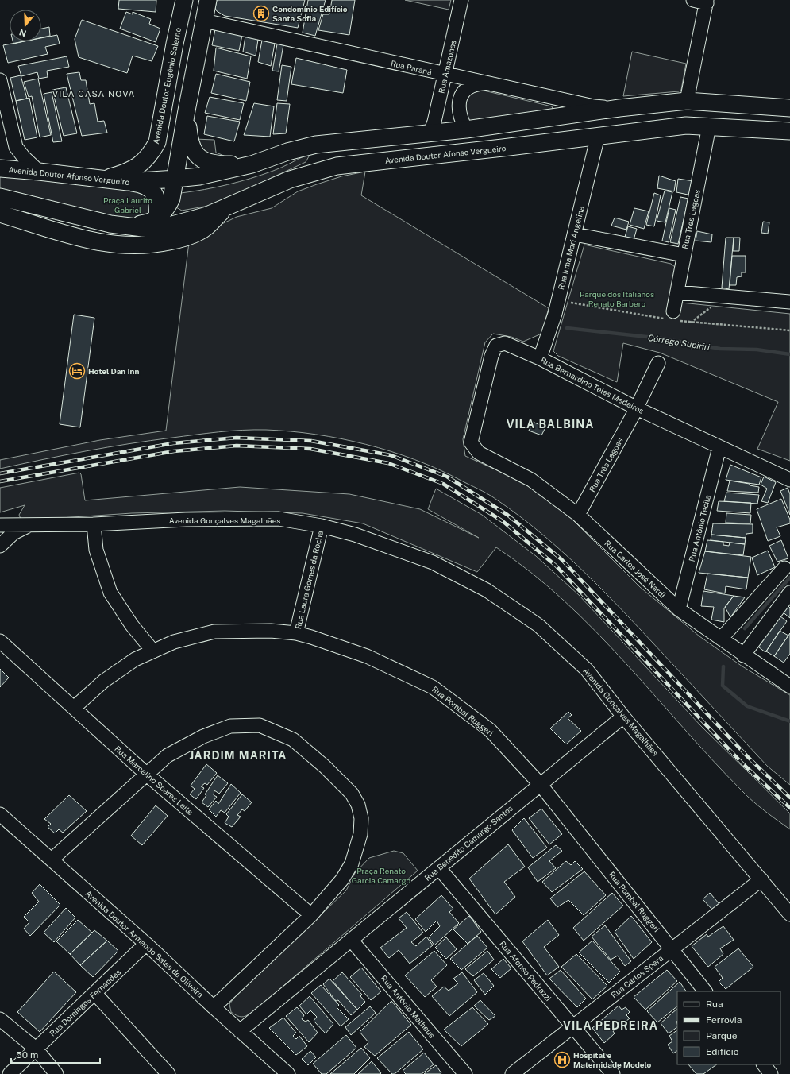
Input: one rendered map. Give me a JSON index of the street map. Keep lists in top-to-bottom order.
{
  "streets": {
    "main road": ["Avenida Doutor Eugênio Salerno", "Avenida Doutor Afonso Vergueiro"],
    "street": [
      "Rua Amazonas",
      "Rua Paraná",
      "Rua Três Lagoas",
      "Rua Irma Mari Angelina",
      "Rua Bernardino Teles Medeiros",
      "Avenida Gonçalves Magalhães",
      "Rua Antônio Tecila",
      "Rua Carlos José Nardi",
      "Rua Laura Gomes da Rocha",
      "Rua Pombal Ruggeri",
      "Rua Marcelino Soares Leite",
      "Rua Benedito Camargo Santos",
      "Avenida Doutor Armando Sales de Oliveira",
      "Rua Afonso Pedrazzi",
      "Rua Carlos Spera",
      "Rua Domingos Fernandes",
      "Rua Antônio Matheus"
    ]
  },
  "crossings": [
    ["Rua Amazonas", "Rua Paraná"],
    ["Rua Amazonas", "Avenida Doutor Afonso Vergueiro"],
    ["Avenida Doutor Eugênio Salerno", "Avenida Doutor Afonso Vergueiro"],
    ["Avenida Doutor Afonso Vergueiro", "Rua Três Lagoas"],
    ["Avenida Doutor Afonso Vergueiro", "Rua Irma Mari Angelina"],
    ["Rua Três Lagoas", "Rua Bernardino Teles Medeiros"],
    ["Rua Três Lagoas", "Rua Carlos José Nardi"],
    ["Rua Irma Mari Angelina", "Rua Bernardino Teles Medeiros"],
    ["Rua Bernardino Teles Medeiros", "Rua Antônio Tecila"],
    ["Rua Bernardino Teles Medeiros", "Rua Carlos José Nardi"],
    ["Avenida Gonçalves Magalhães", "Rua Laura Gomes da Rocha"],
    ["Avenida Gonçalves Magalhães", "Rua Benedito Camargo Santos"],
    ["Avenida Gonçalves Magalhães", "Rua Carlos Spera"],
    ["Rua Antônio Tecila", "Rua Carlos José Nardi"],
    ["Rua Laura Gomes da Rocha", "Rua Pombal Ruggeri"],
    ["Rua Pombal Ruggeri", "Rua Marcelino Soares Leite"],
    ["Rua Pombal Ruggeri", "Rua Benedito Camargo Santos"],
    ["Rua Pombal Ruggeri", "Rua Carlos Spera"],
    ["Rua Benedito Camargo Santos", "Avenida Doutor Armando Sales de Oliveira"],
    ["Rua Benedito Camargo Santos", "Rua Afonso Pedrazzi"],
    ["Rua Benedito Camargo Santos", "Rua Antônio Matheus"],
    ["Avenida Doutor Armando Sales de Oliveira", "Rua Domingos Fernandes"],
    ["Rua Afonso Pedrazzi", "Rua Carlos Spera"]
  ],
  "districts": [
    "VILA CASA NOVA",
    "VILA BALBINA",
    "JARDIM MARITA",
    "VILA PEDREIRA"
  ],
  "water": ["Córrego Supiriri"],
  "parks": ["Praça Laurito Gabriel", "Parque dos Italianos Renato Barbero", "Praça Renato Garcia Camargo"],
  "places": {
    "building": ["Condomínio Edifício Santa Sofia"],
    "hotel": ["Hotel Dan Inn"],
    "hospital": ["Hospital e Maternidade Modelo"]
  },
  "legend": [
    "Rua",
    "Ferrovia",
    "Parque",
    "Edifício"
  ],
  "scale_bar": "50 m",
  "north": "bottom"
}
